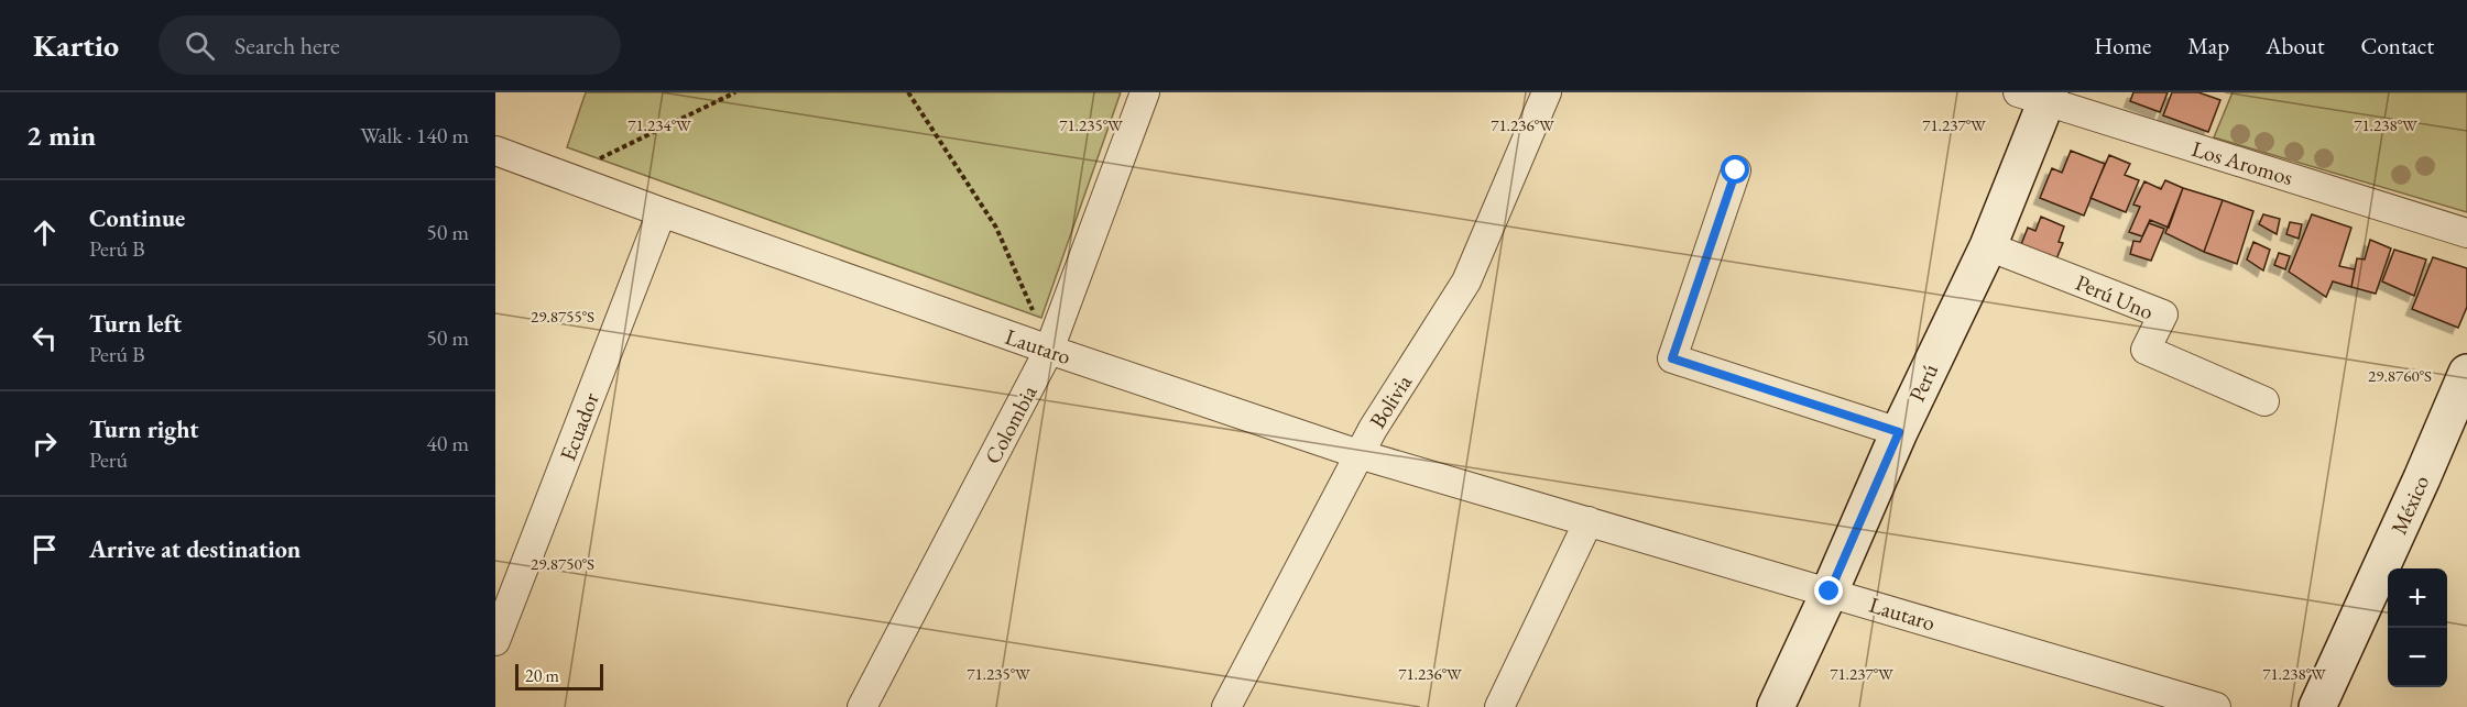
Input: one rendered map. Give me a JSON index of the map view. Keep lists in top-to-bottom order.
{
  "streets": {
    "main road": ["Perú", "México"],
    "street": [
      "Los Aromos",
      "Perú Uno",
      "Lautaro",
      "Bolivia",
      "Colombia",
      "Ecuador"
    ]
  },
  "crossings": [
    ["Los Aromos", "Perú"],
    ["Perú Uno", "Perú"],
    ["Lautaro", "Perú"],
    ["Lautaro", "Bolivia"],
    ["Lautaro", "Colombia"],
    ["Lautaro", "Ecuador"]
  ],
  "scale_bar": "20 m",
  "page": {
    "header": "Kartio",
    "search": "Search here",
    "nav": [
      "Home",
      "Map",
      "About",
      "Contact"
    ],
    "heading": ["2 min", "Walk · 140 m"],
    "list": [
      ["Continue", "Perú B", "50 m"],
      ["Turn left", "Perú B", "50 m"],
      ["Turn right", "Perú", "40 m"],
      "Arrive at destination"
    ],
    "map_buttons": ["+", "−"],
    "scale": "20 m"
  },
  "coordinates": [
    "71.234°W",
    "71.235°W",
    "71.236°W",
    "71.237°W",
    "71.238°W",
    "29.8755°S",
    "29.8760°S",
    "29.8750°S"
  ]
}
